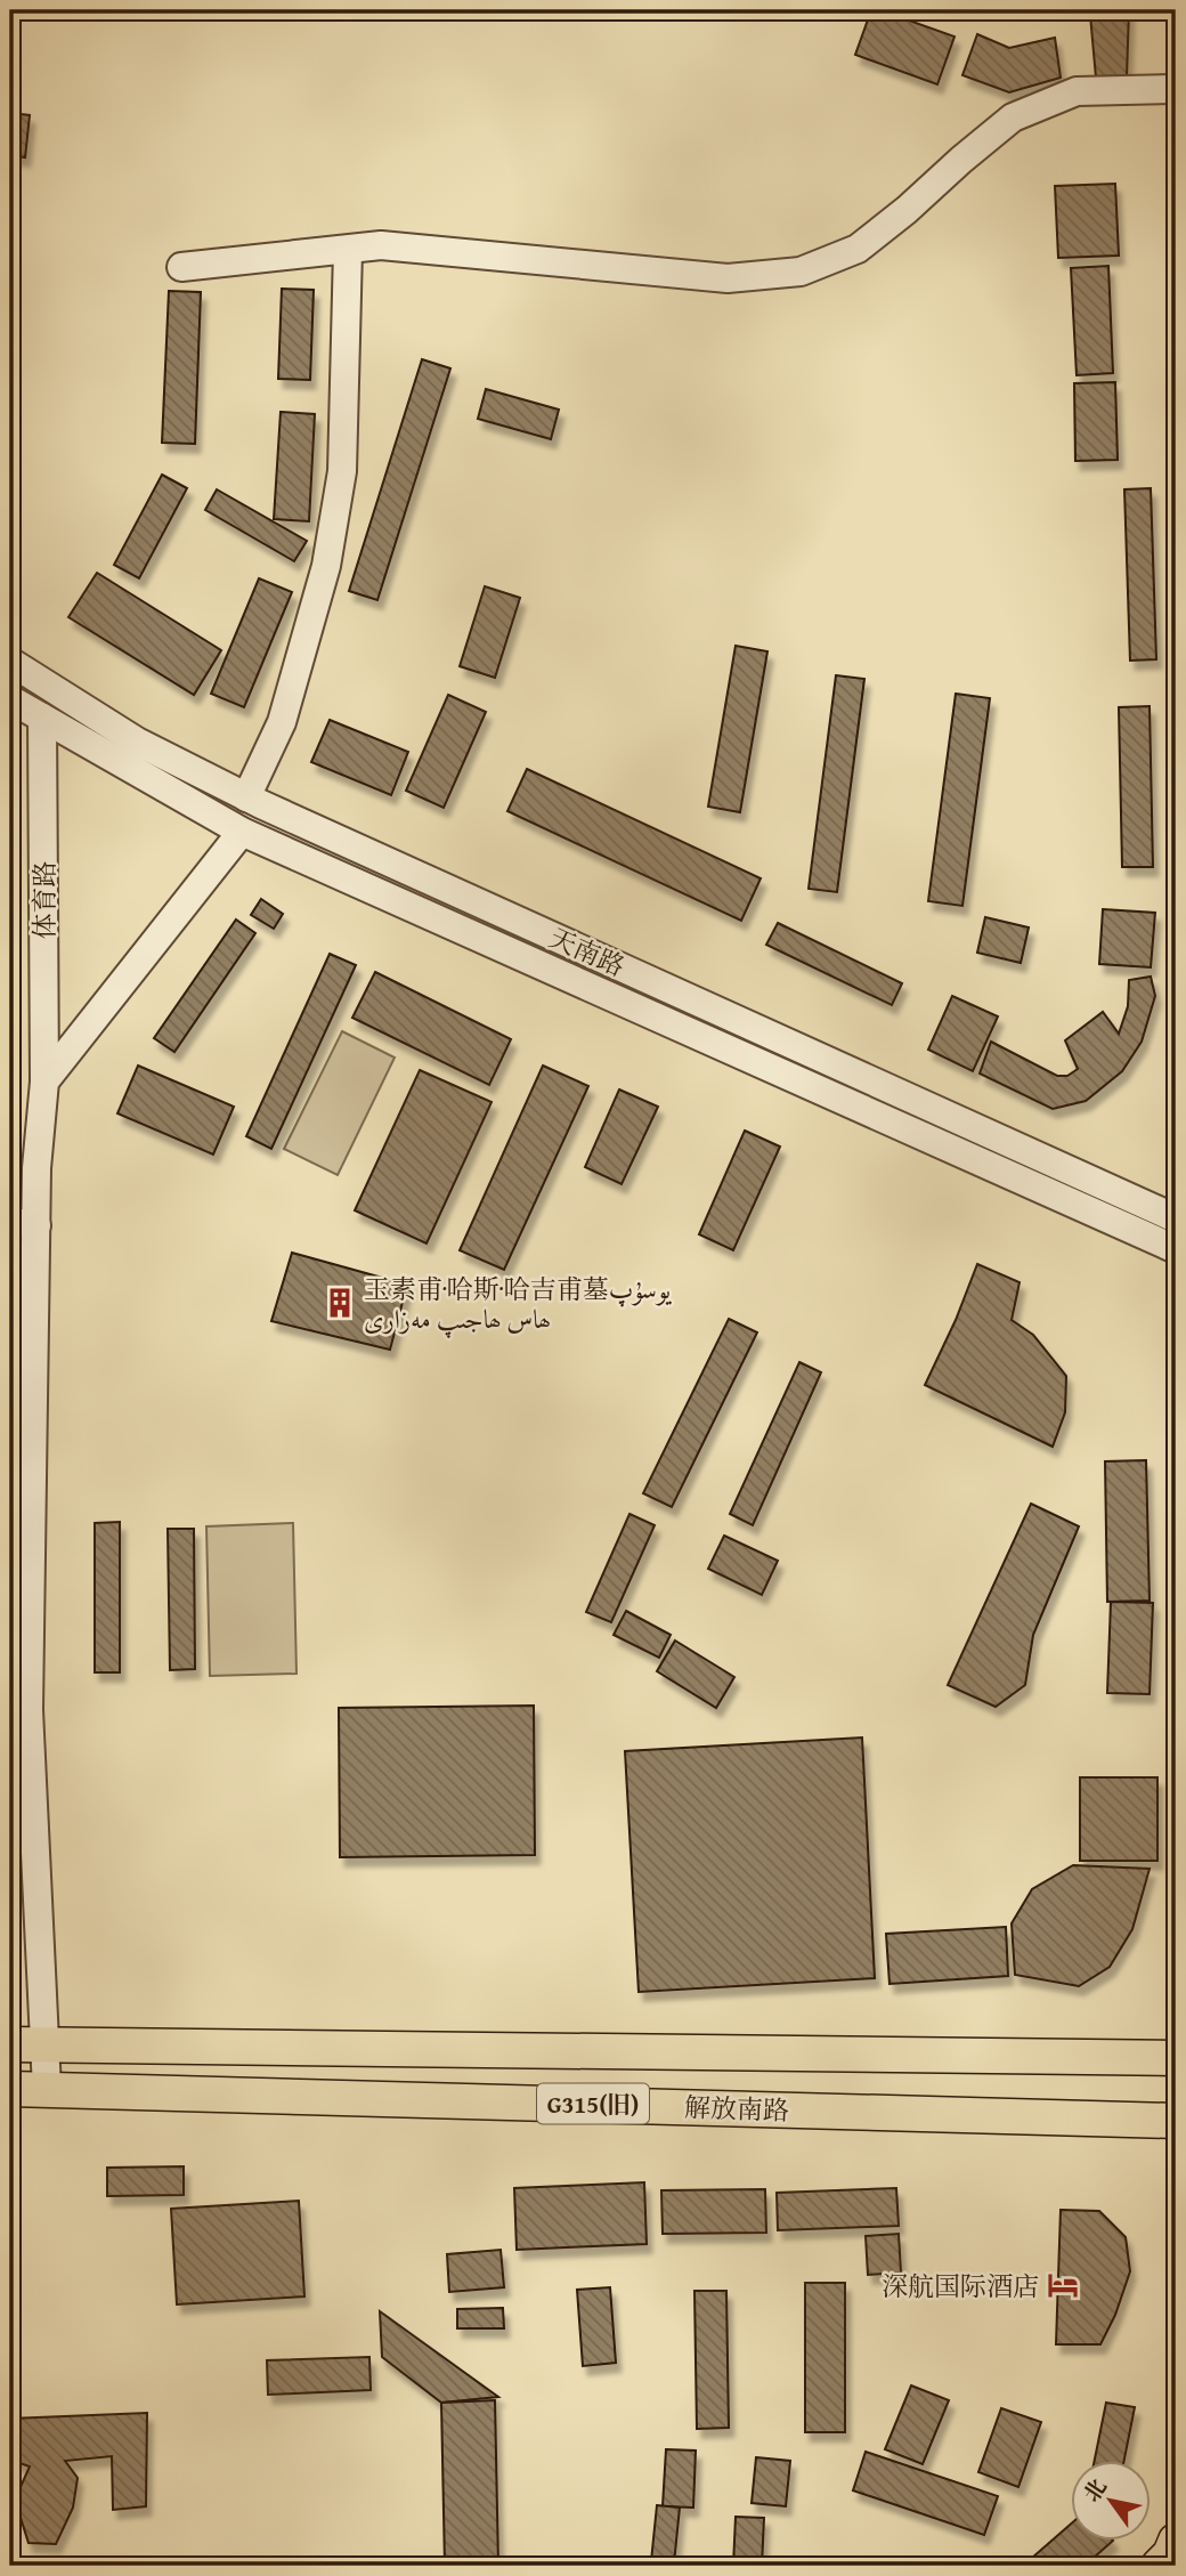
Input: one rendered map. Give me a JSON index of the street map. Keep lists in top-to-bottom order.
{
  "streets": {
    "main road": ["G315(旧)", "解放南路"],
    "street": ["体育路", "天南路"]
  },
  "crossings": [
    ["体育路", "天南路"],
    ["体育路", "解放南路"]
  ],
  "places": {
    "building": ["玉素甫·哈斯·哈吉甫墓يوسۇپ ھاس ھاجىپ مەزارى"],
    "hotel": ["深航国际酒店"]
  },
  "north": "top left"
}
